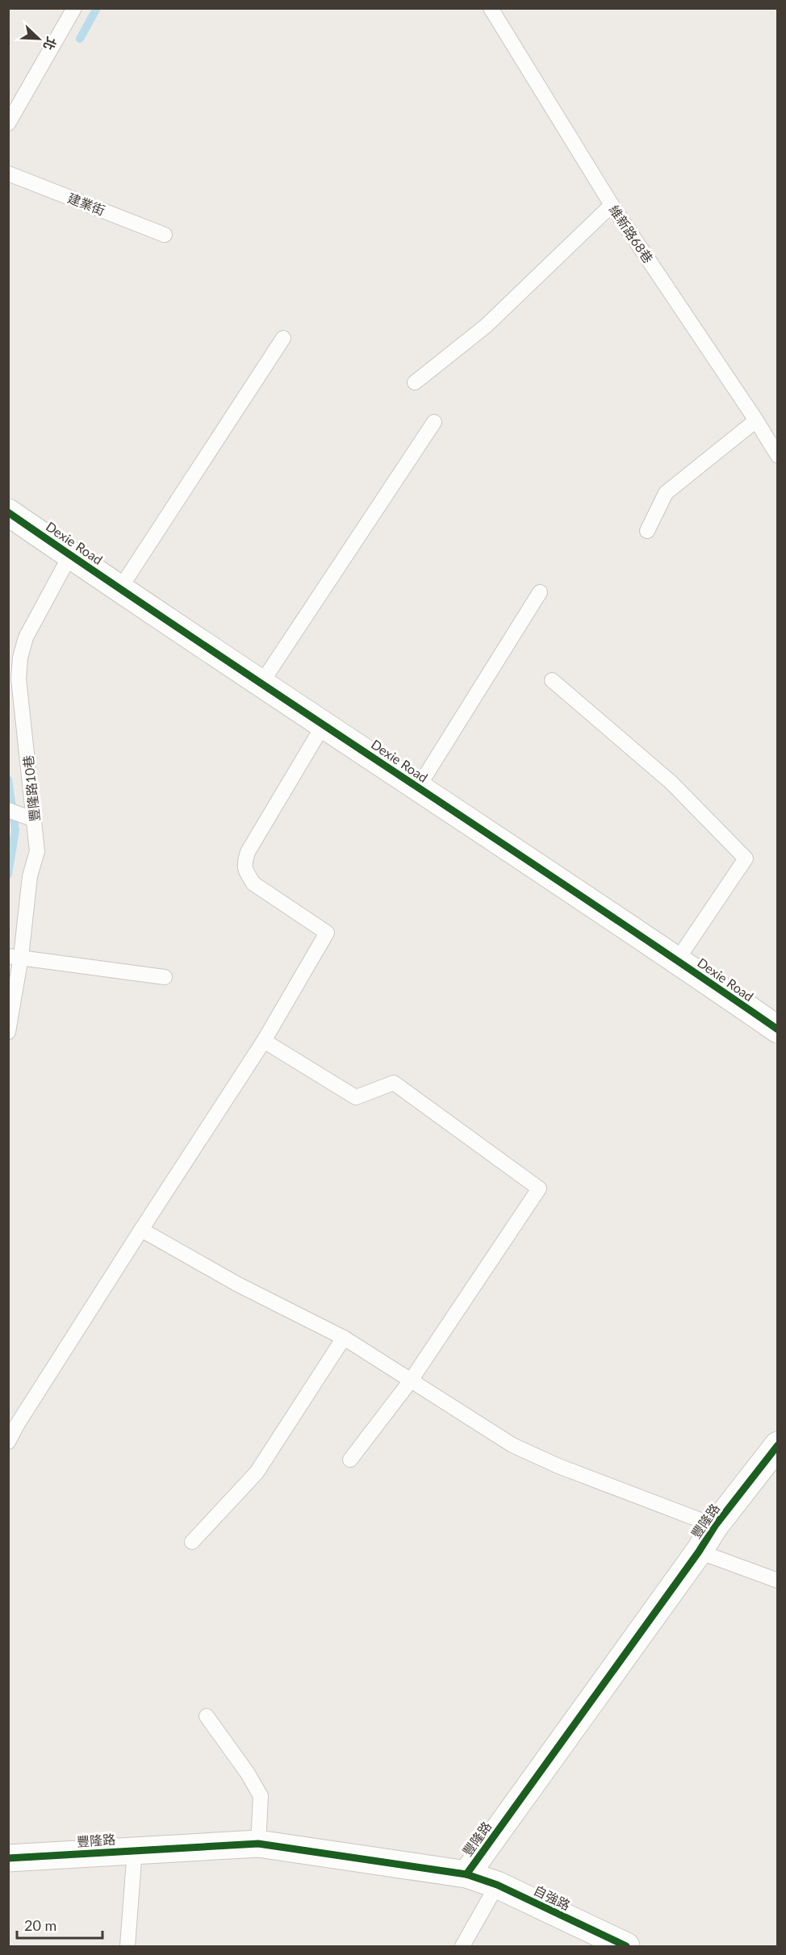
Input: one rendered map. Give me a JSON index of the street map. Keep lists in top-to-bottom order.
{
  "streets": {
    "street": ["Dexie Road", "豐隆路", "自強路"],
    "lane": ["建業街", "維新路68巷", "豐隆路10巷"]
  },
  "crossings": [
    ["Dexie Road", "豐隆路10巷"],
    ["豐隆路", "自強路"]
  ],
  "scale_bar": "20 m",
  "north": "bottom right"
}
